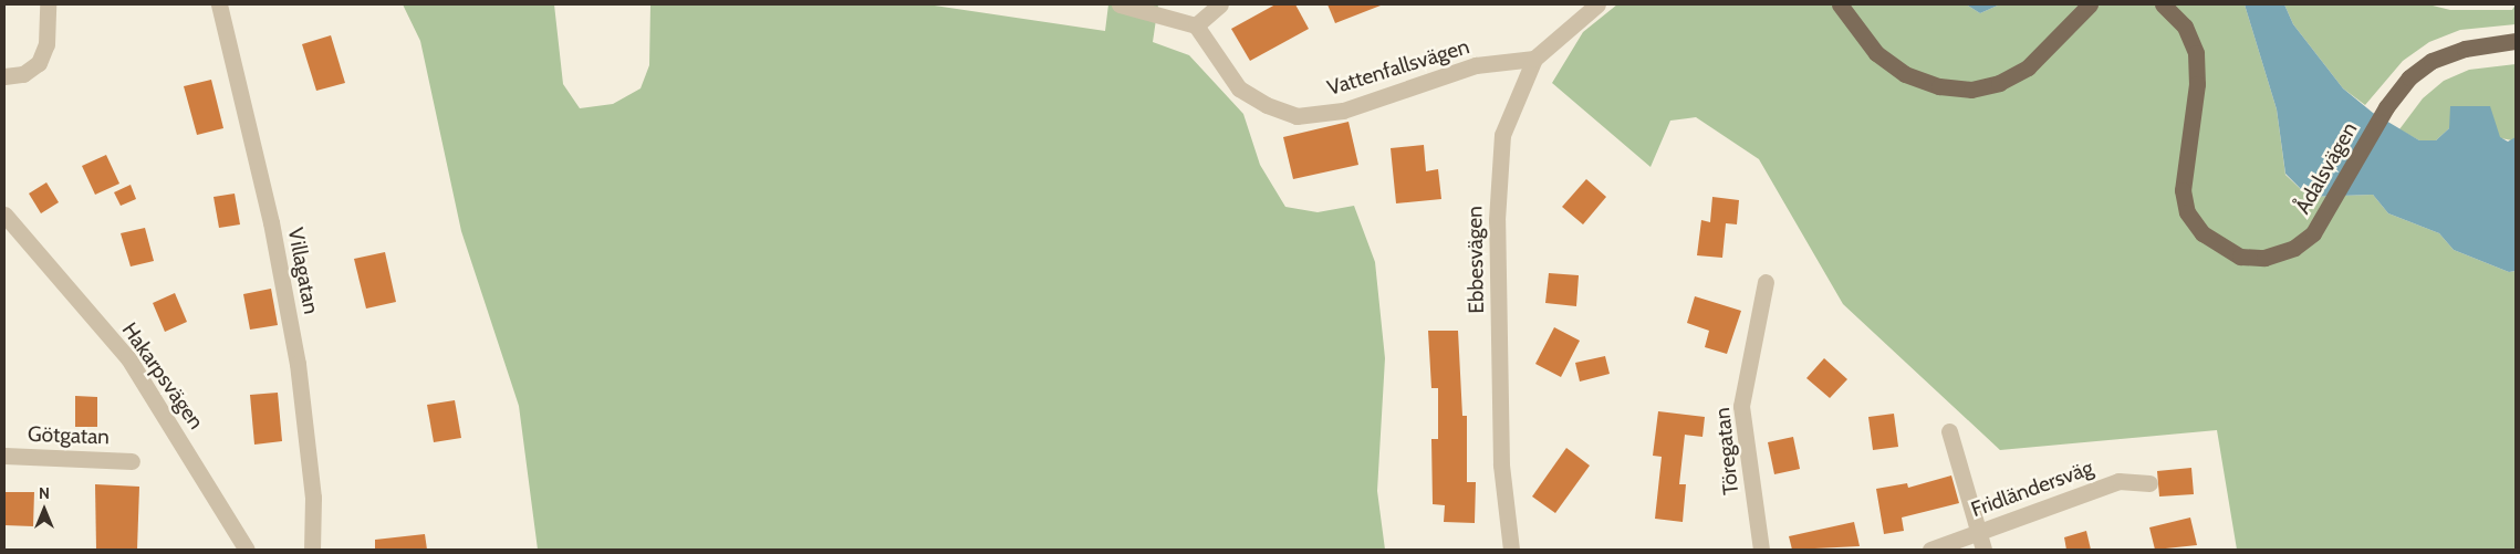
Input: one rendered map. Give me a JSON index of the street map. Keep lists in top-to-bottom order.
{
  "streets": {
    "main road": ["Ådalsvägen"],
    "street": [
      "Vattenfallsvägen",
      "Ebbesvägen",
      "Villagatan",
      "Hakarpsvägen",
      "Götgatan",
      "Töregatan",
      "Fridländersväg"
    ]
  },
  "crossings": [
    ["Vattenfallsvägen", "Ebbesvägen"]
  ],
  "north": "top"
}
